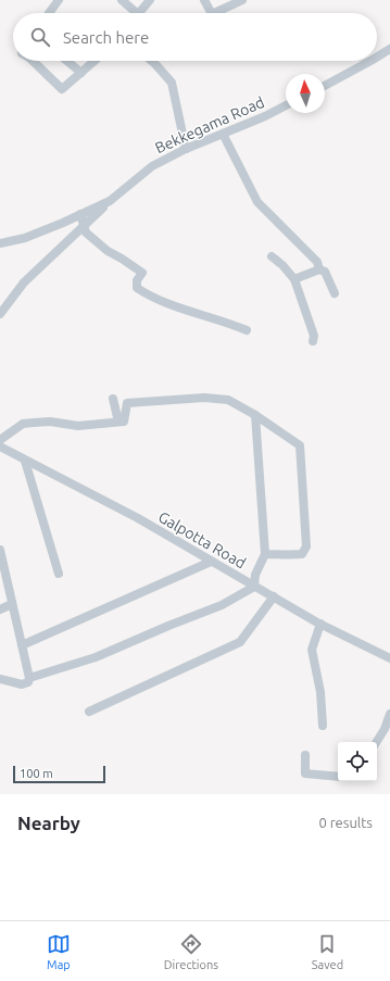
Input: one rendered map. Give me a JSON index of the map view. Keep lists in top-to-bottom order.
{
  "streets": {
    "street": ["Bekkegama Road", "Galpotta Road"]
  },
  "scale_bar": "100 m",
  "north": "top",
  "page": {
    "search": "Search here",
    "scale": "100 m",
    "heading": ["Nearby", "0 results"],
    "nav": ["Map", "Directions", "Saved"]
  }
}
